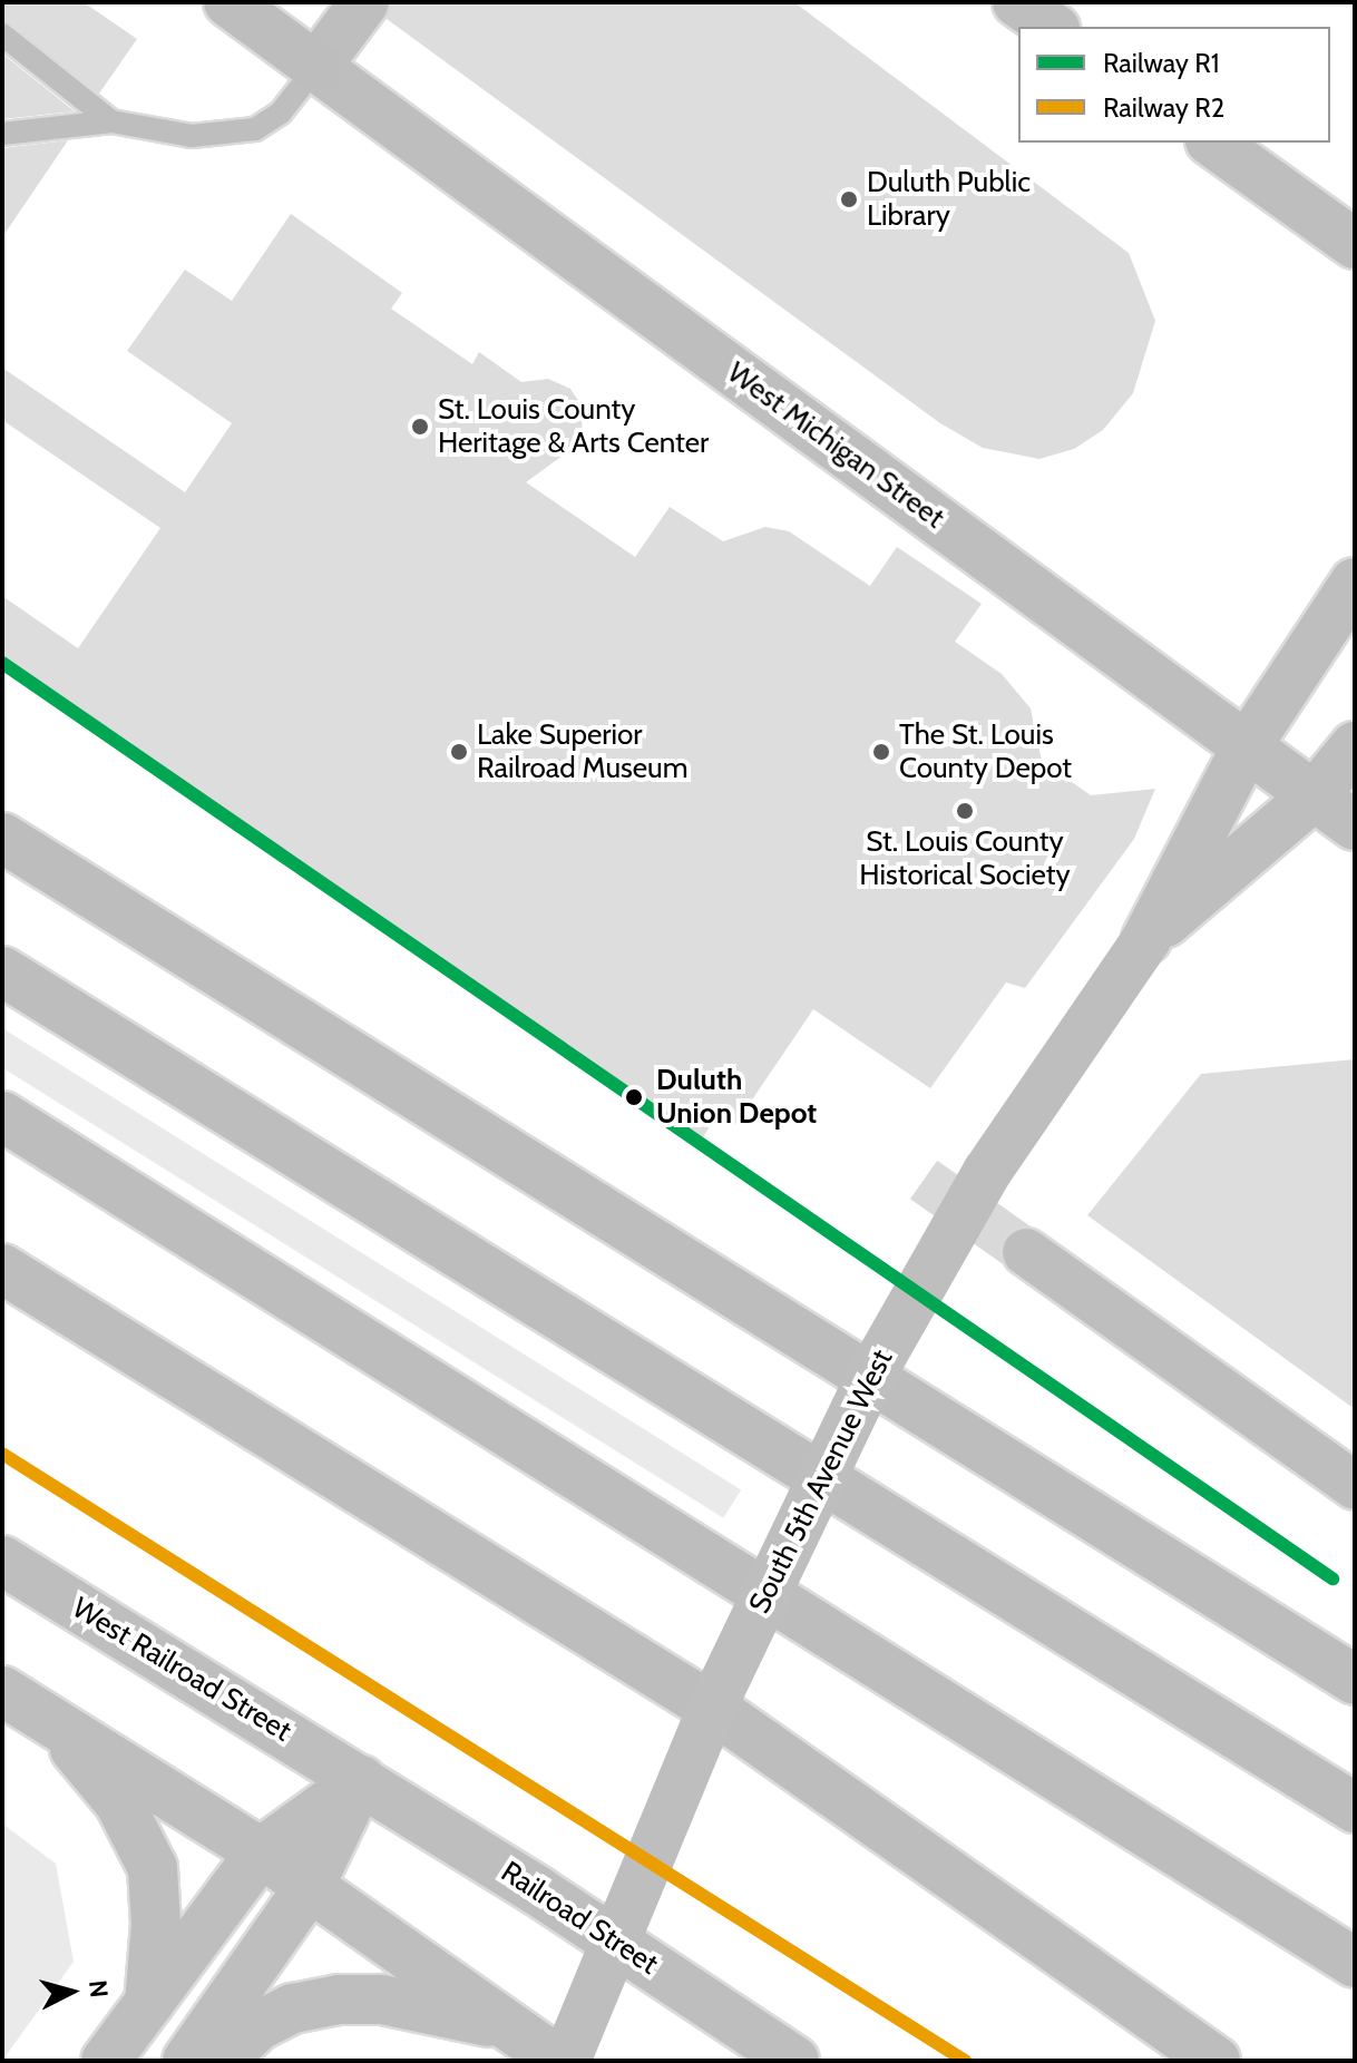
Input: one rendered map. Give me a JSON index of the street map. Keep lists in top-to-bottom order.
{
  "streets": {
    "street": [
      "West Michigan Street",
      "South 5th Avenue West",
      "West Railroad Street",
      "Railroad Street"
    ]
  },
  "crossings": [
    ["West Michigan Street", "South 5th Avenue West"],
    ["West Railroad Street", "Railroad Street"]
  ],
  "places": [
    "Duluth Public Library",
    "St. Louis County Heritage & Arts Center",
    "Lake Superior Railroad Museum",
    "The St. Louis County Depot",
    "St. Louis County Historical Society",
    "Duluth Union Depot"
  ],
  "lines": ["rail line R1", "rail line R2"],
  "legend": ["Railway R1", "Railway R2"],
  "north": "right"
}
